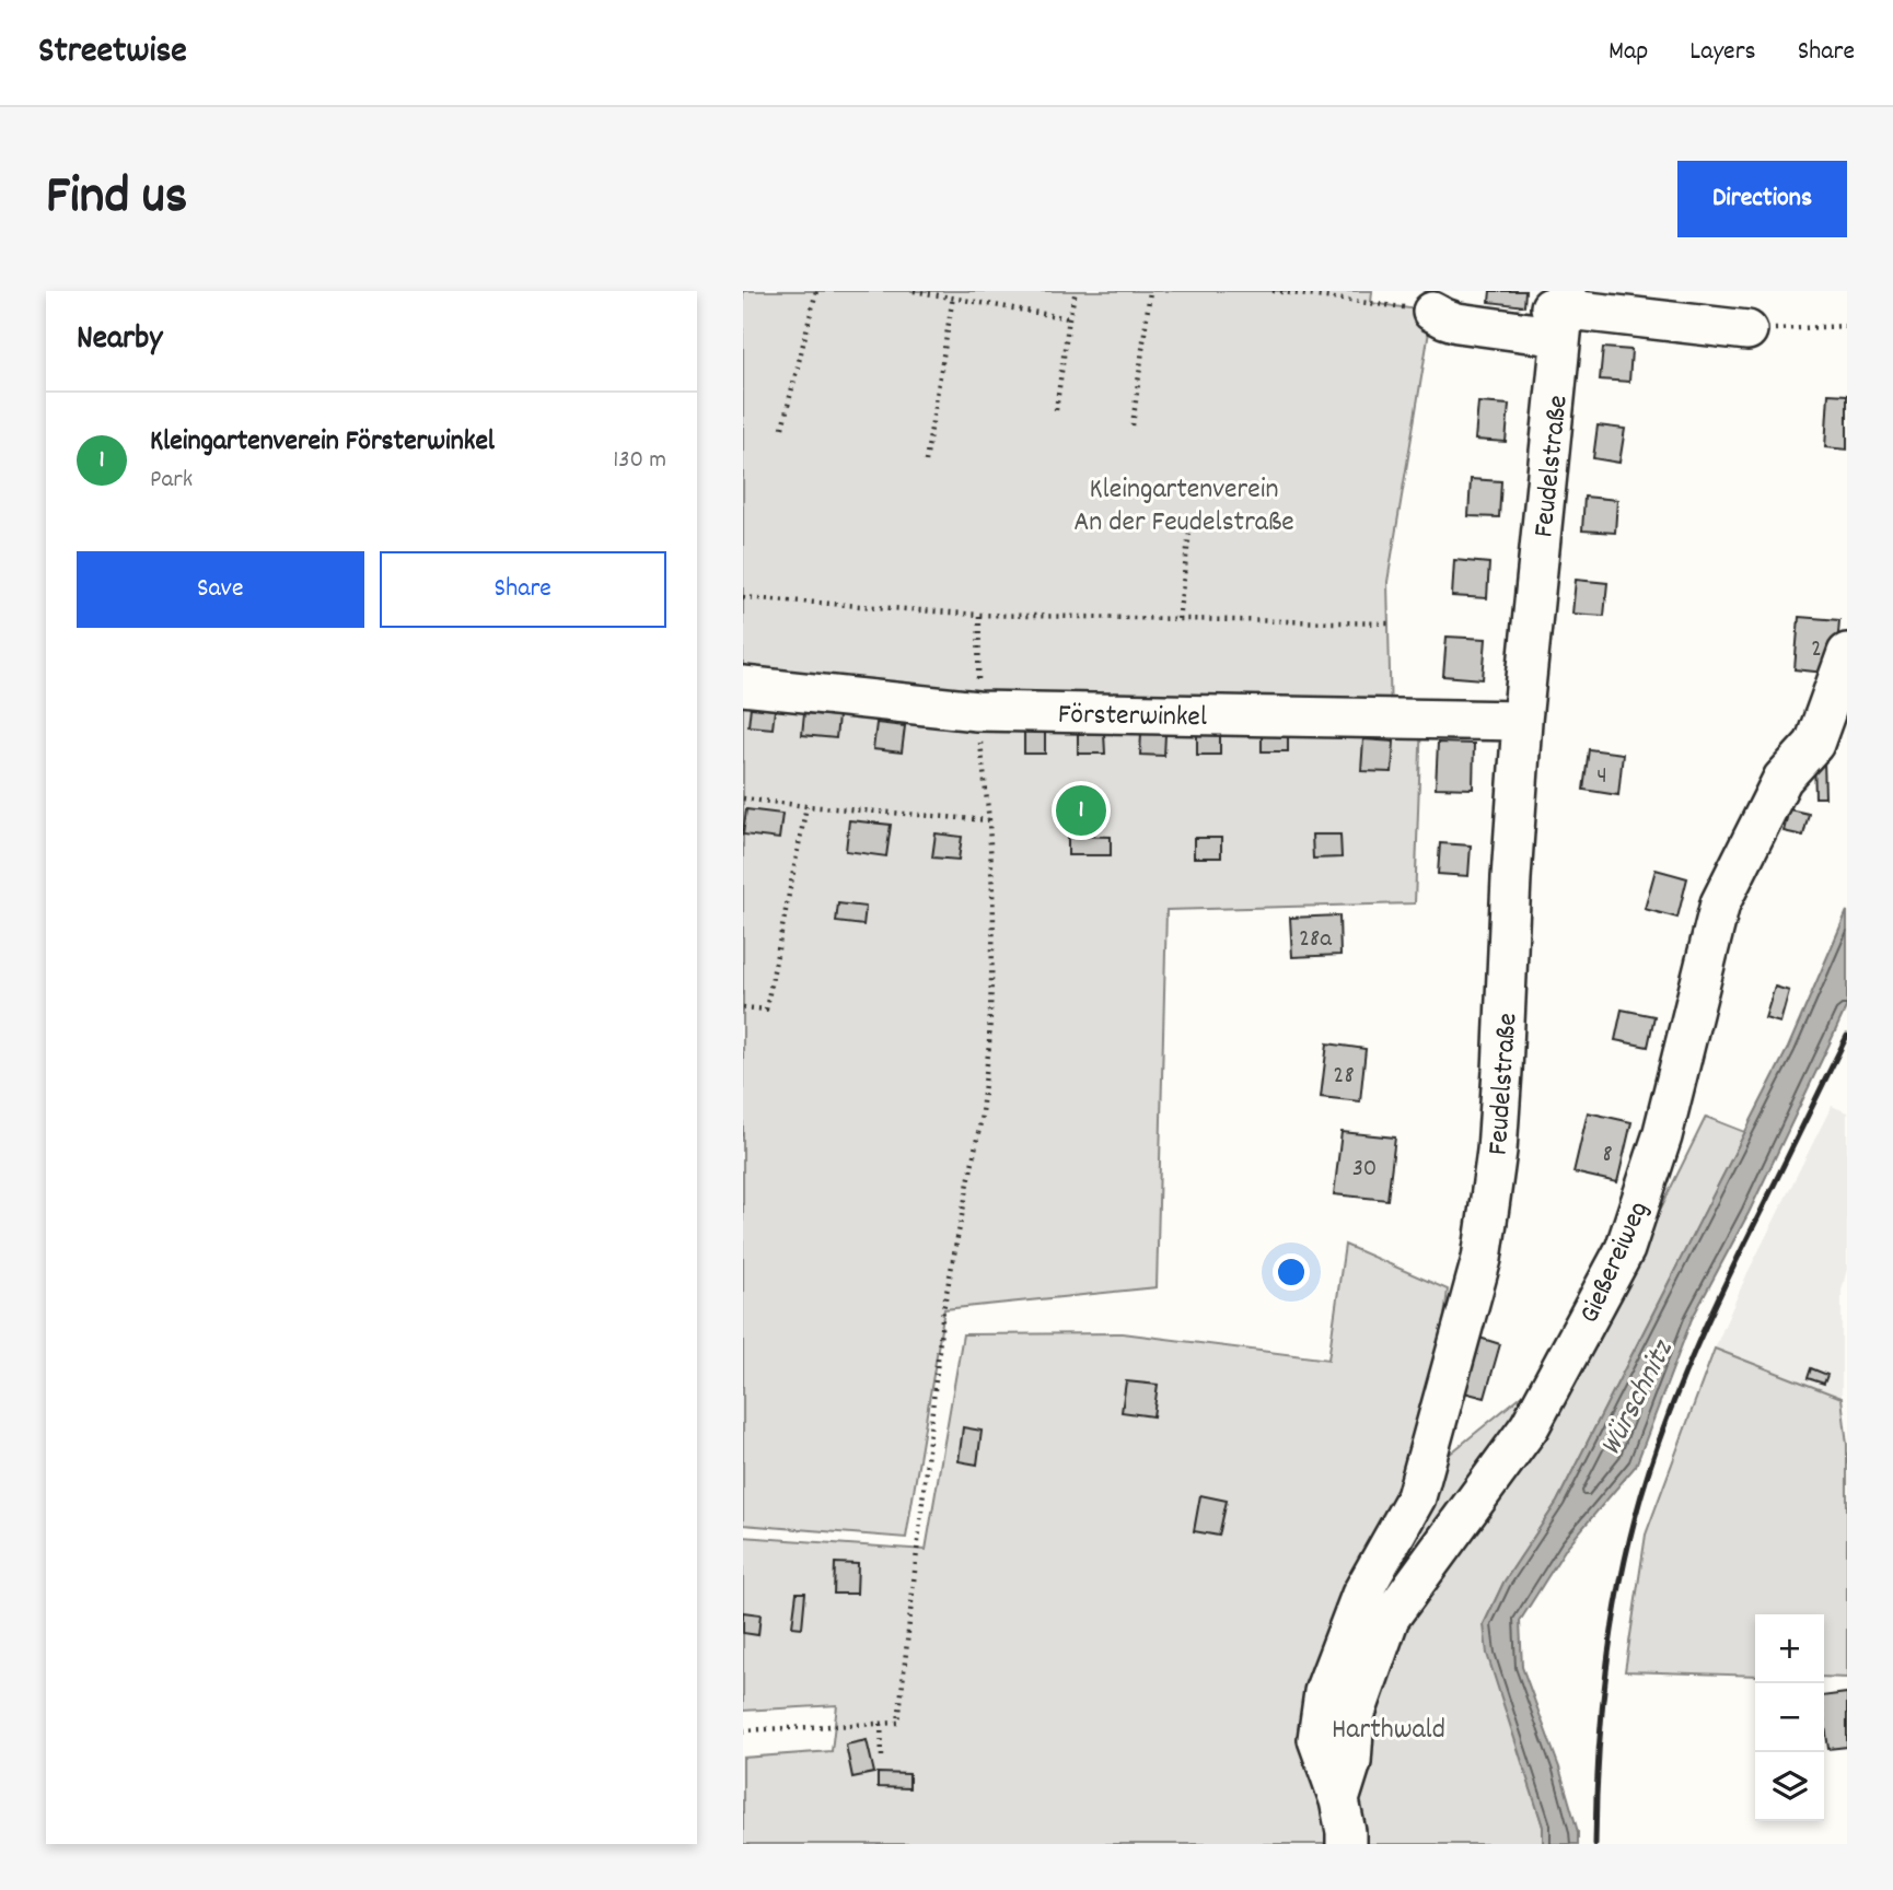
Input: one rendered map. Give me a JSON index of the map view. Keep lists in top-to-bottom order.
{
  "streets": {
    "street": ["Feudelstraße", "Försterwinkel", "Gießereiweg"]
  },
  "crossings": [
    ["Feudelstraße", "Försterwinkel"],
    ["Feudelstraße", "Gießereiweg"]
  ],
  "water": ["Würschnitz"],
  "parks": ["Kleingartenverein An der Feudelstraße", "Harthwald"],
  "house_numbers": [
    "2",
    "4",
    "28a",
    "28",
    "8",
    "30"
  ],
  "page": {
    "header": "Streetwise",
    "nav": ["Map", "Layers", "Share"],
    "title": "Find us",
    "buttons": [
      "Directions",
      ["Save", "Share"]
    ],
    "heading": "Nearby",
    "list": [
      {
        "mark": "1",
        "name": "Kleingartenverein Försterwinkel",
        "note": "Park",
        "value": "130 m"
      }
    ],
    "pins": "1",
    "map_buttons": ["+", "−"]
  }
}
